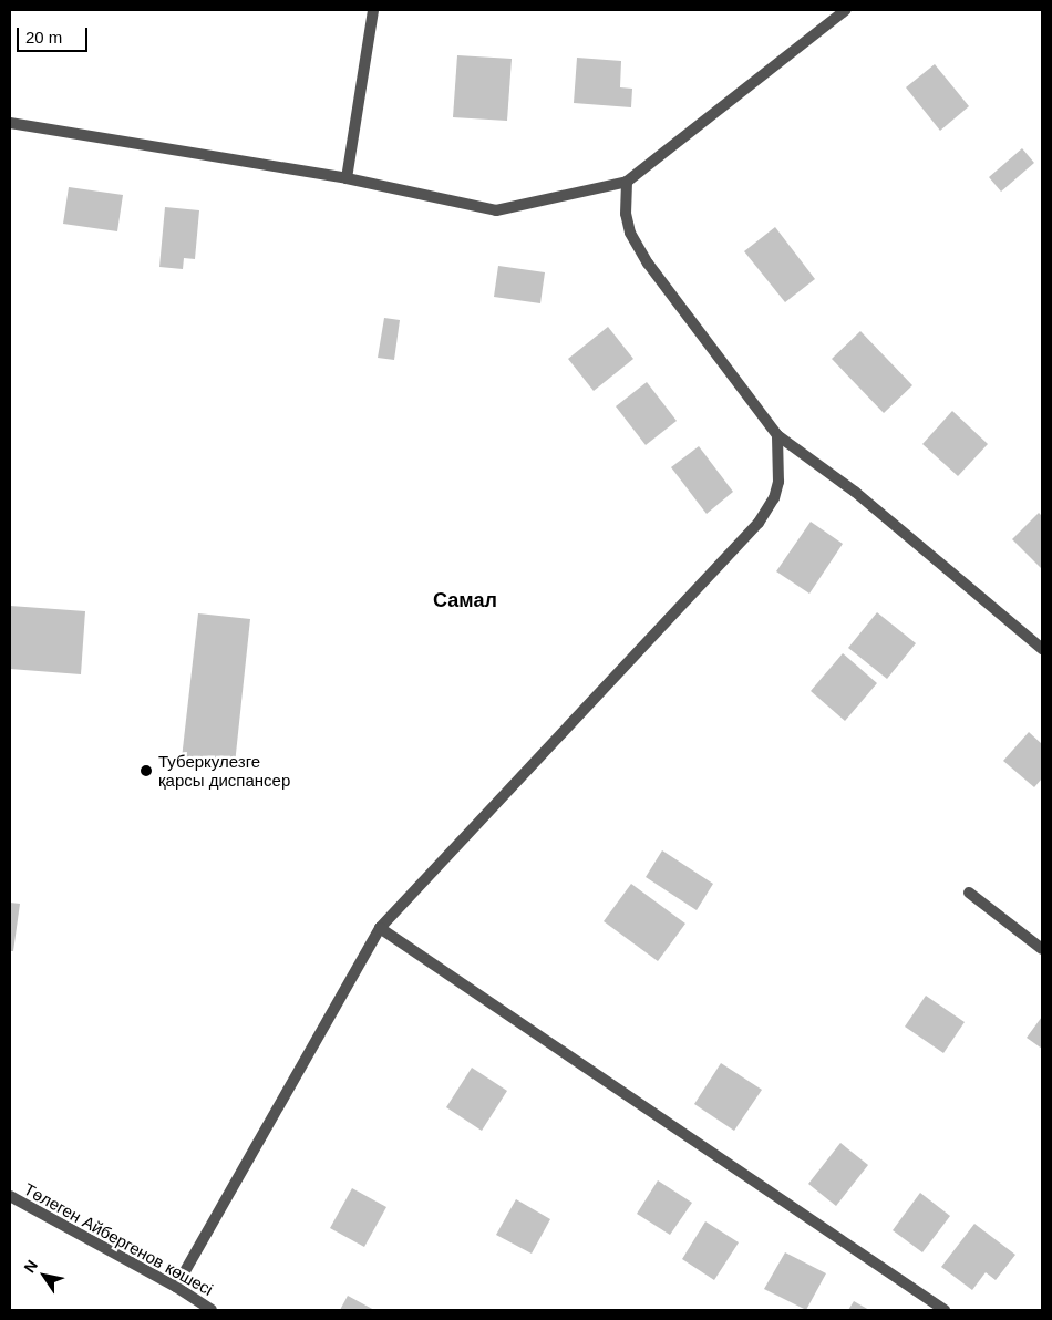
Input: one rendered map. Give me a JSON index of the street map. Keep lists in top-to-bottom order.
{
  "streets": {
    "street": ["Төлеген Айбергенов көшесі"]
  },
  "districts": ["Самал"],
  "places": ["Туберкулезге қарсы диспансер"],
  "scale_bar": "20 m",
  "north": "top left"
}
